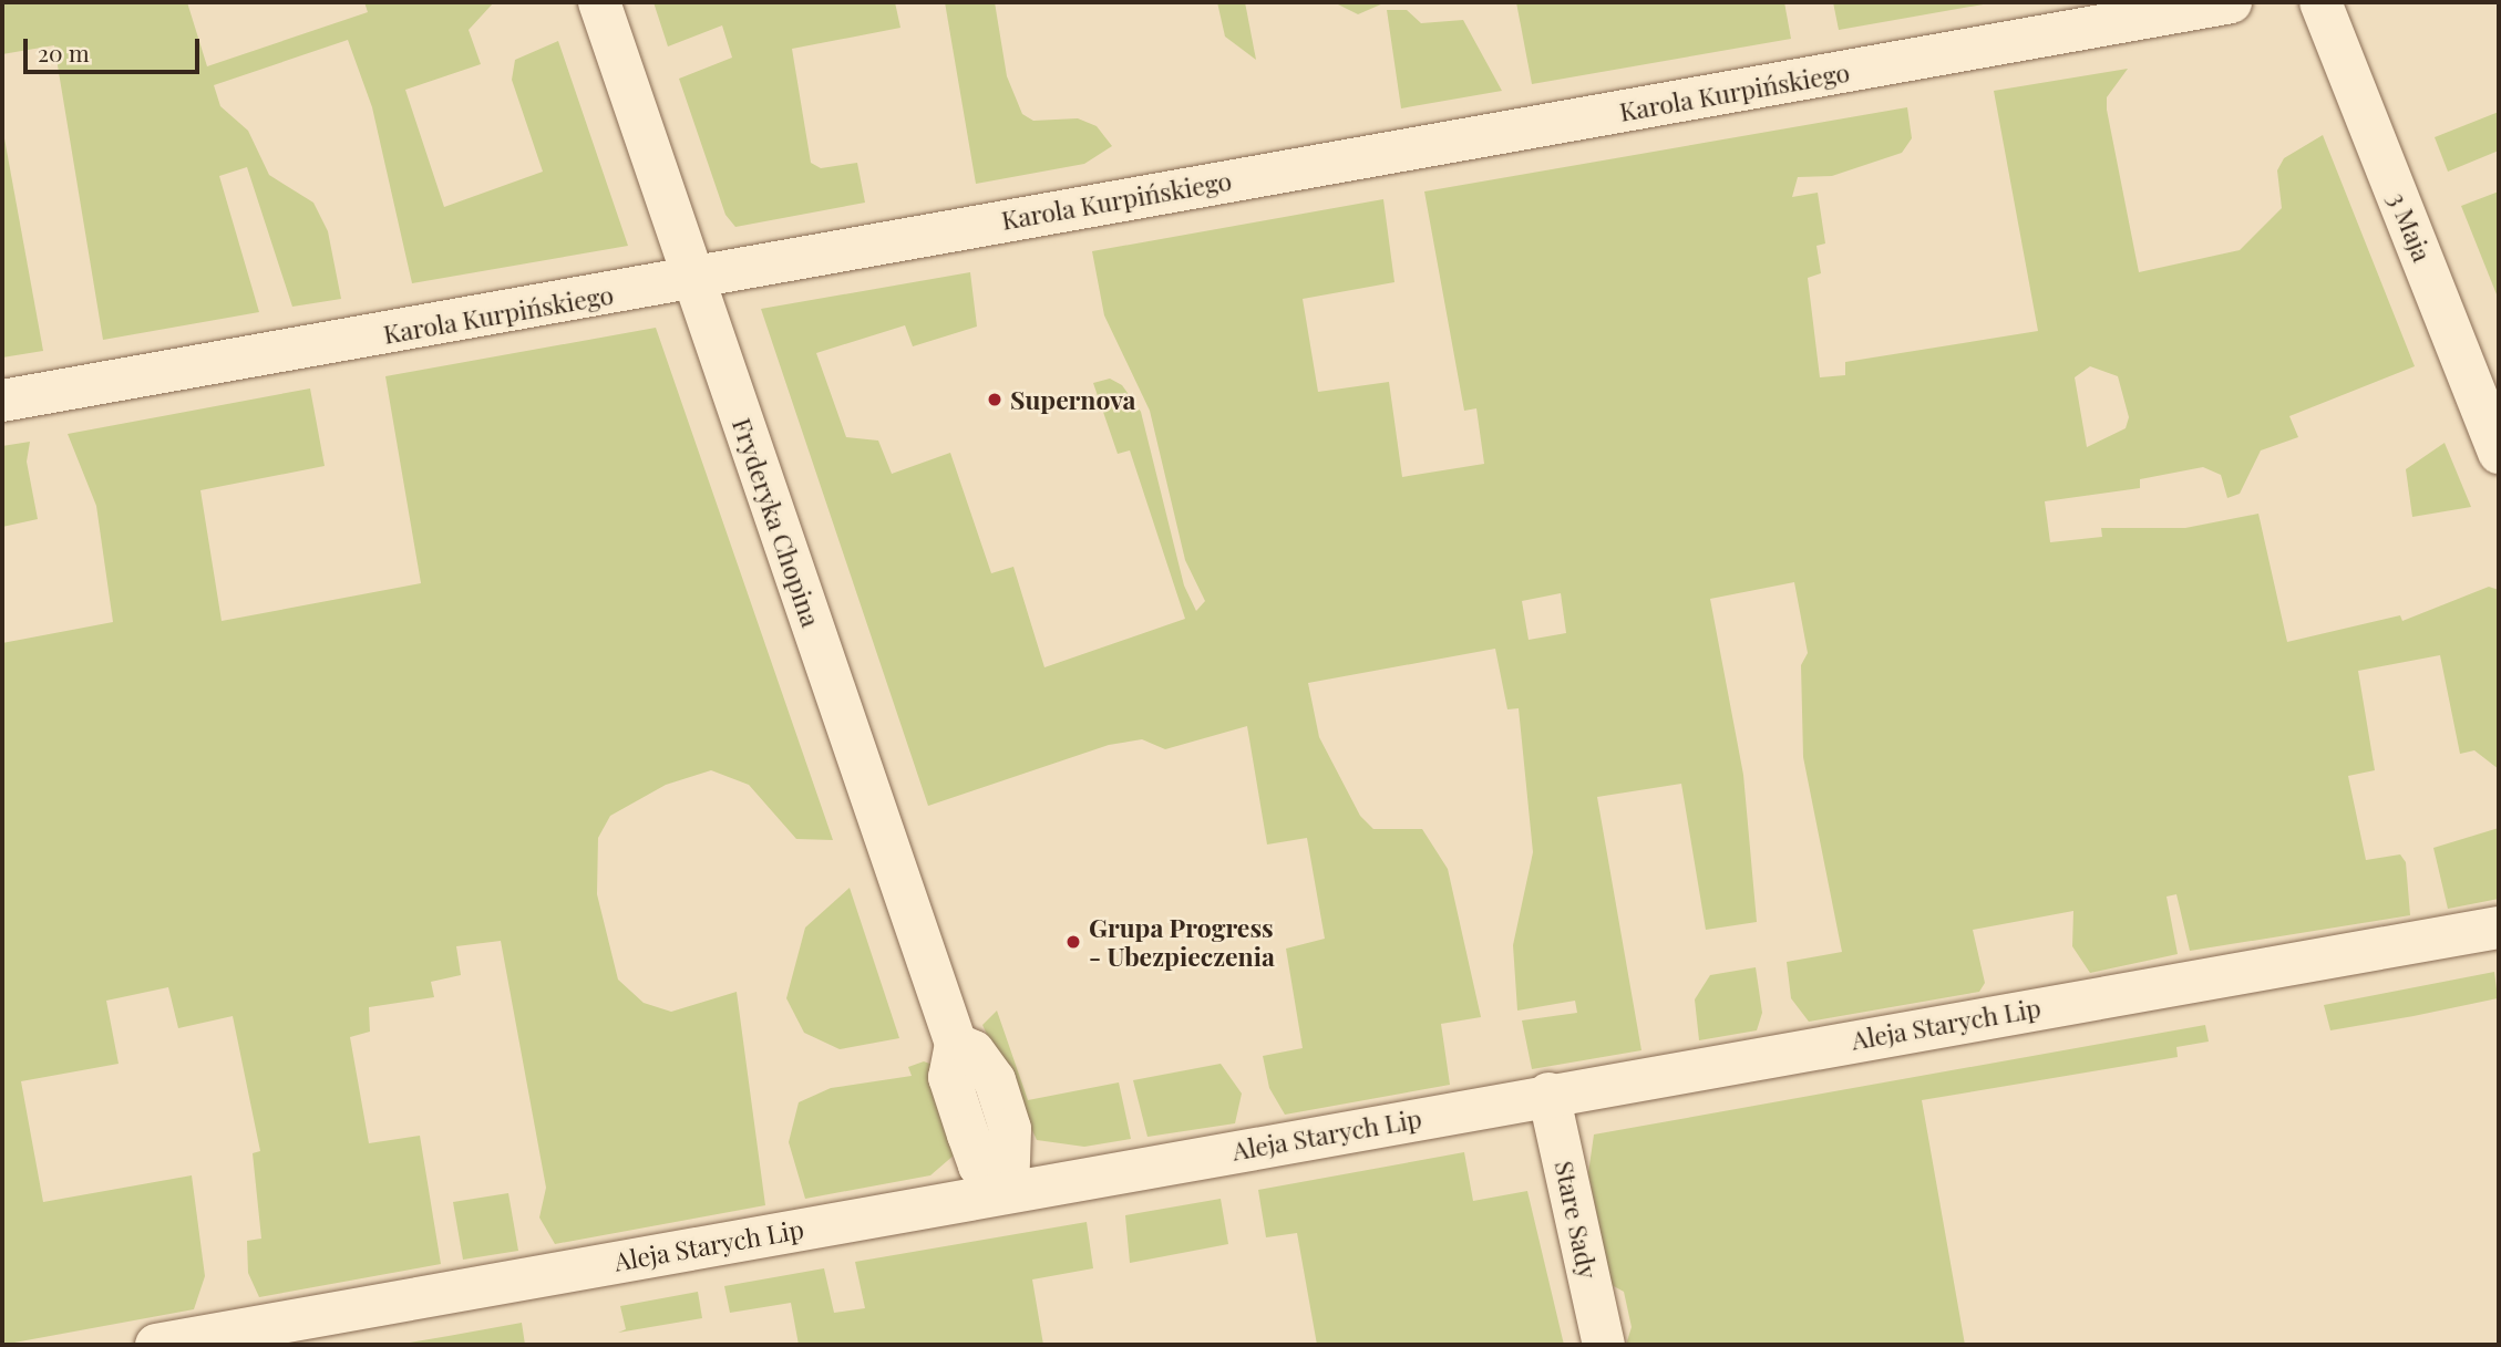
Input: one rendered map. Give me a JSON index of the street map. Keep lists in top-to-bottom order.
{
  "streets": {
    "street": [
      "Karola Kurpińskiego",
      "3 Maja",
      "Fryderyka Chopina",
      "Aleja Starych Lip",
      "Stare Sady"
    ]
  },
  "crossings": [
    ["Karola Kurpińskiego", "Fryderyka Chopina"],
    ["Fryderyka Chopina", "Aleja Starych Lip"],
    ["Aleja Starych Lip", "Stare Sady"]
  ],
  "places": ["Supernova", "Grupa Progress - Ubezpieczenia"],
  "scale_bar": "20 m"
}
